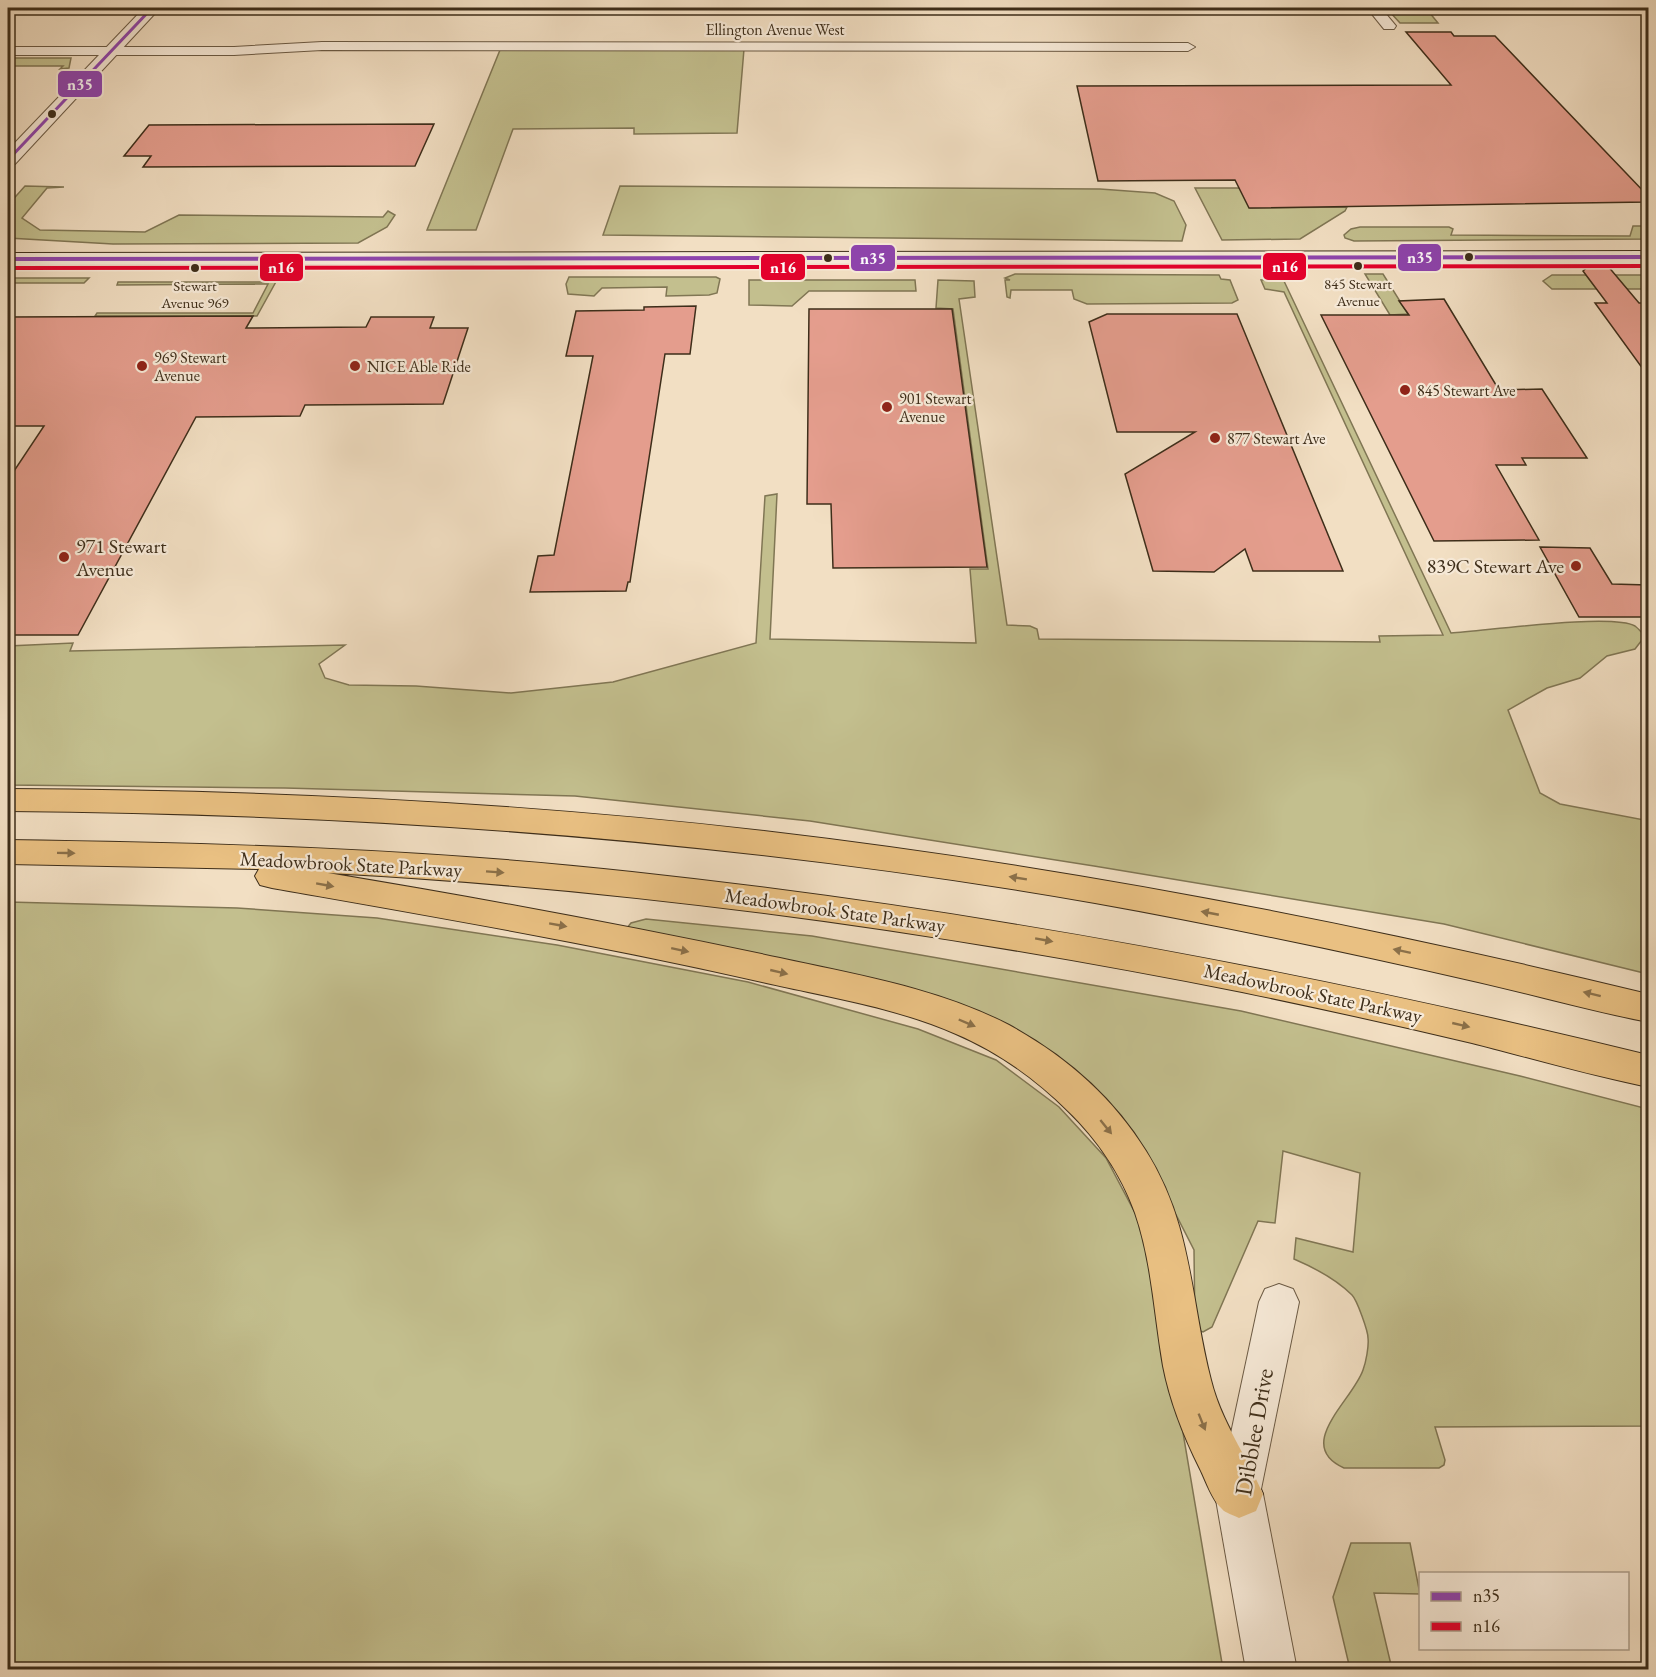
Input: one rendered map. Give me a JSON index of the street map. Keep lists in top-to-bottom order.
{
  "streets": {
    "highway": ["Meadowbrook State Parkway"],
    "main road": ["Dibblee Drive"],
    "street": ["Ellington Avenue West"]
  },
  "places": [
    "845 Stewart Avenue",
    "Stewart Avenue 969",
    "969 Stewart Avenue",
    "NICE Able Ride",
    "845 Stewart Ave",
    "901 Stewart Avenue",
    "877 Stewart Ave",
    "971 Stewart Avenue",
    "839C Stewart Ave"
  ],
  "lines": ["transit line n35", "transit line n16"],
  "legend": ["n35", "n16"]
}
